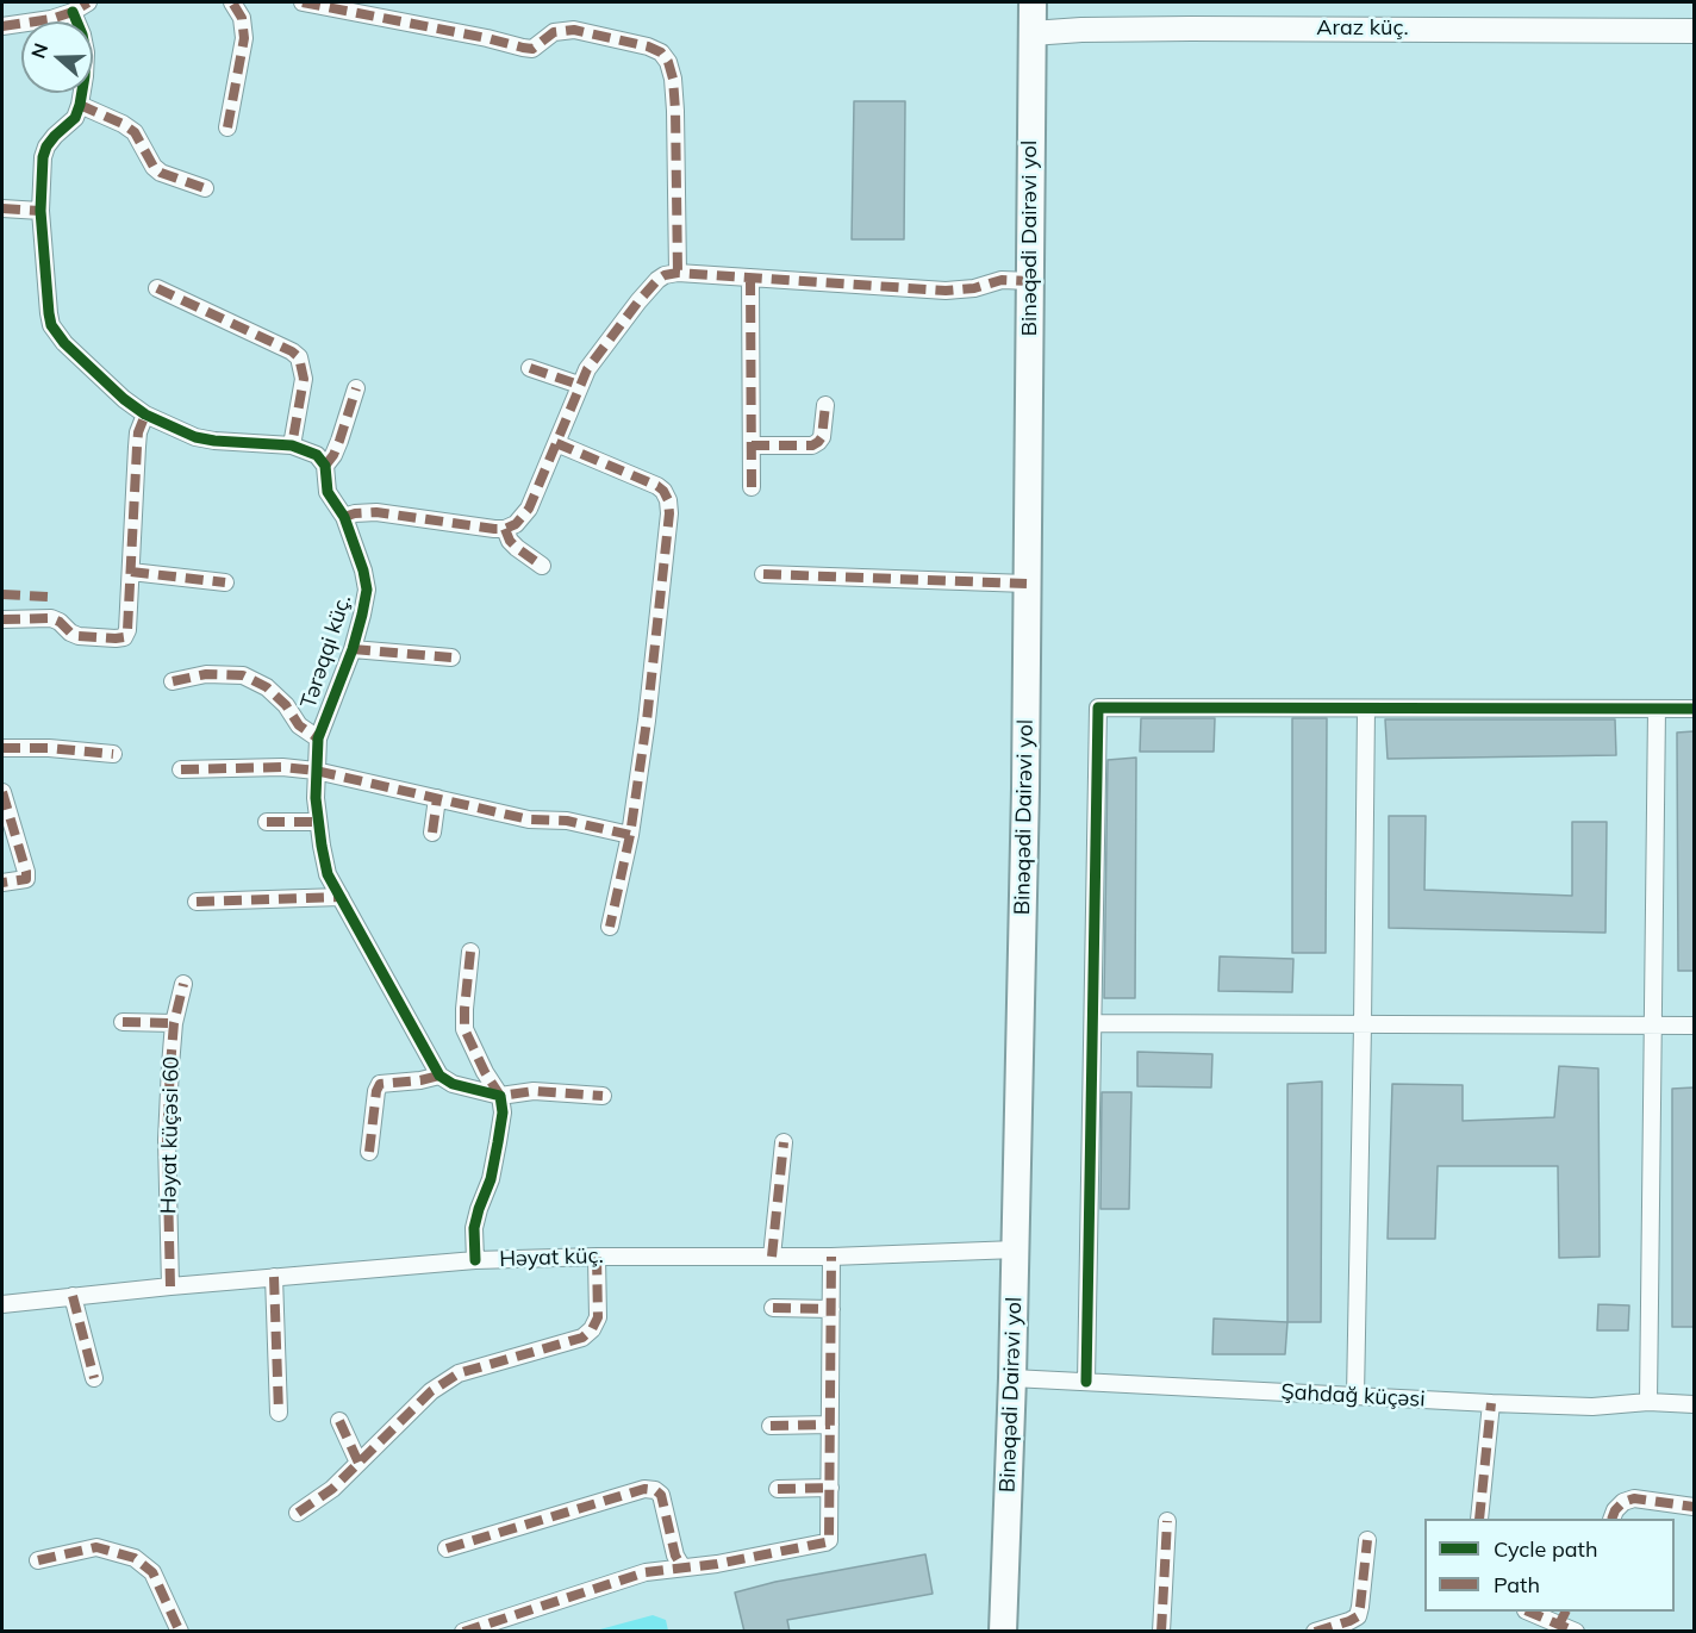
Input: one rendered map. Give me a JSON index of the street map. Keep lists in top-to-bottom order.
{
  "streets": {
    "main road": ["Binəqədi Dairəvi yol"],
    "street": [
      "Araz küç.",
      "Tərəqqi küç.",
      "Həyat küçəsi 60",
      "Həyat küç.",
      "Şahdağ küçəsi"
    ]
  },
  "crossings": [
    ["Araz küç.", "Binəqədi Dairəvi yol"],
    ["Binəqədi Dairəvi yol", "Həyat küç."],
    ["Binəqədi Dairəvi yol", "Şahdağ küçəsi"],
    ["Həyat küçəsi 60", "Həyat küç."]
  ],
  "legend": ["Cycle path", "Path"],
  "north": "left"
}
